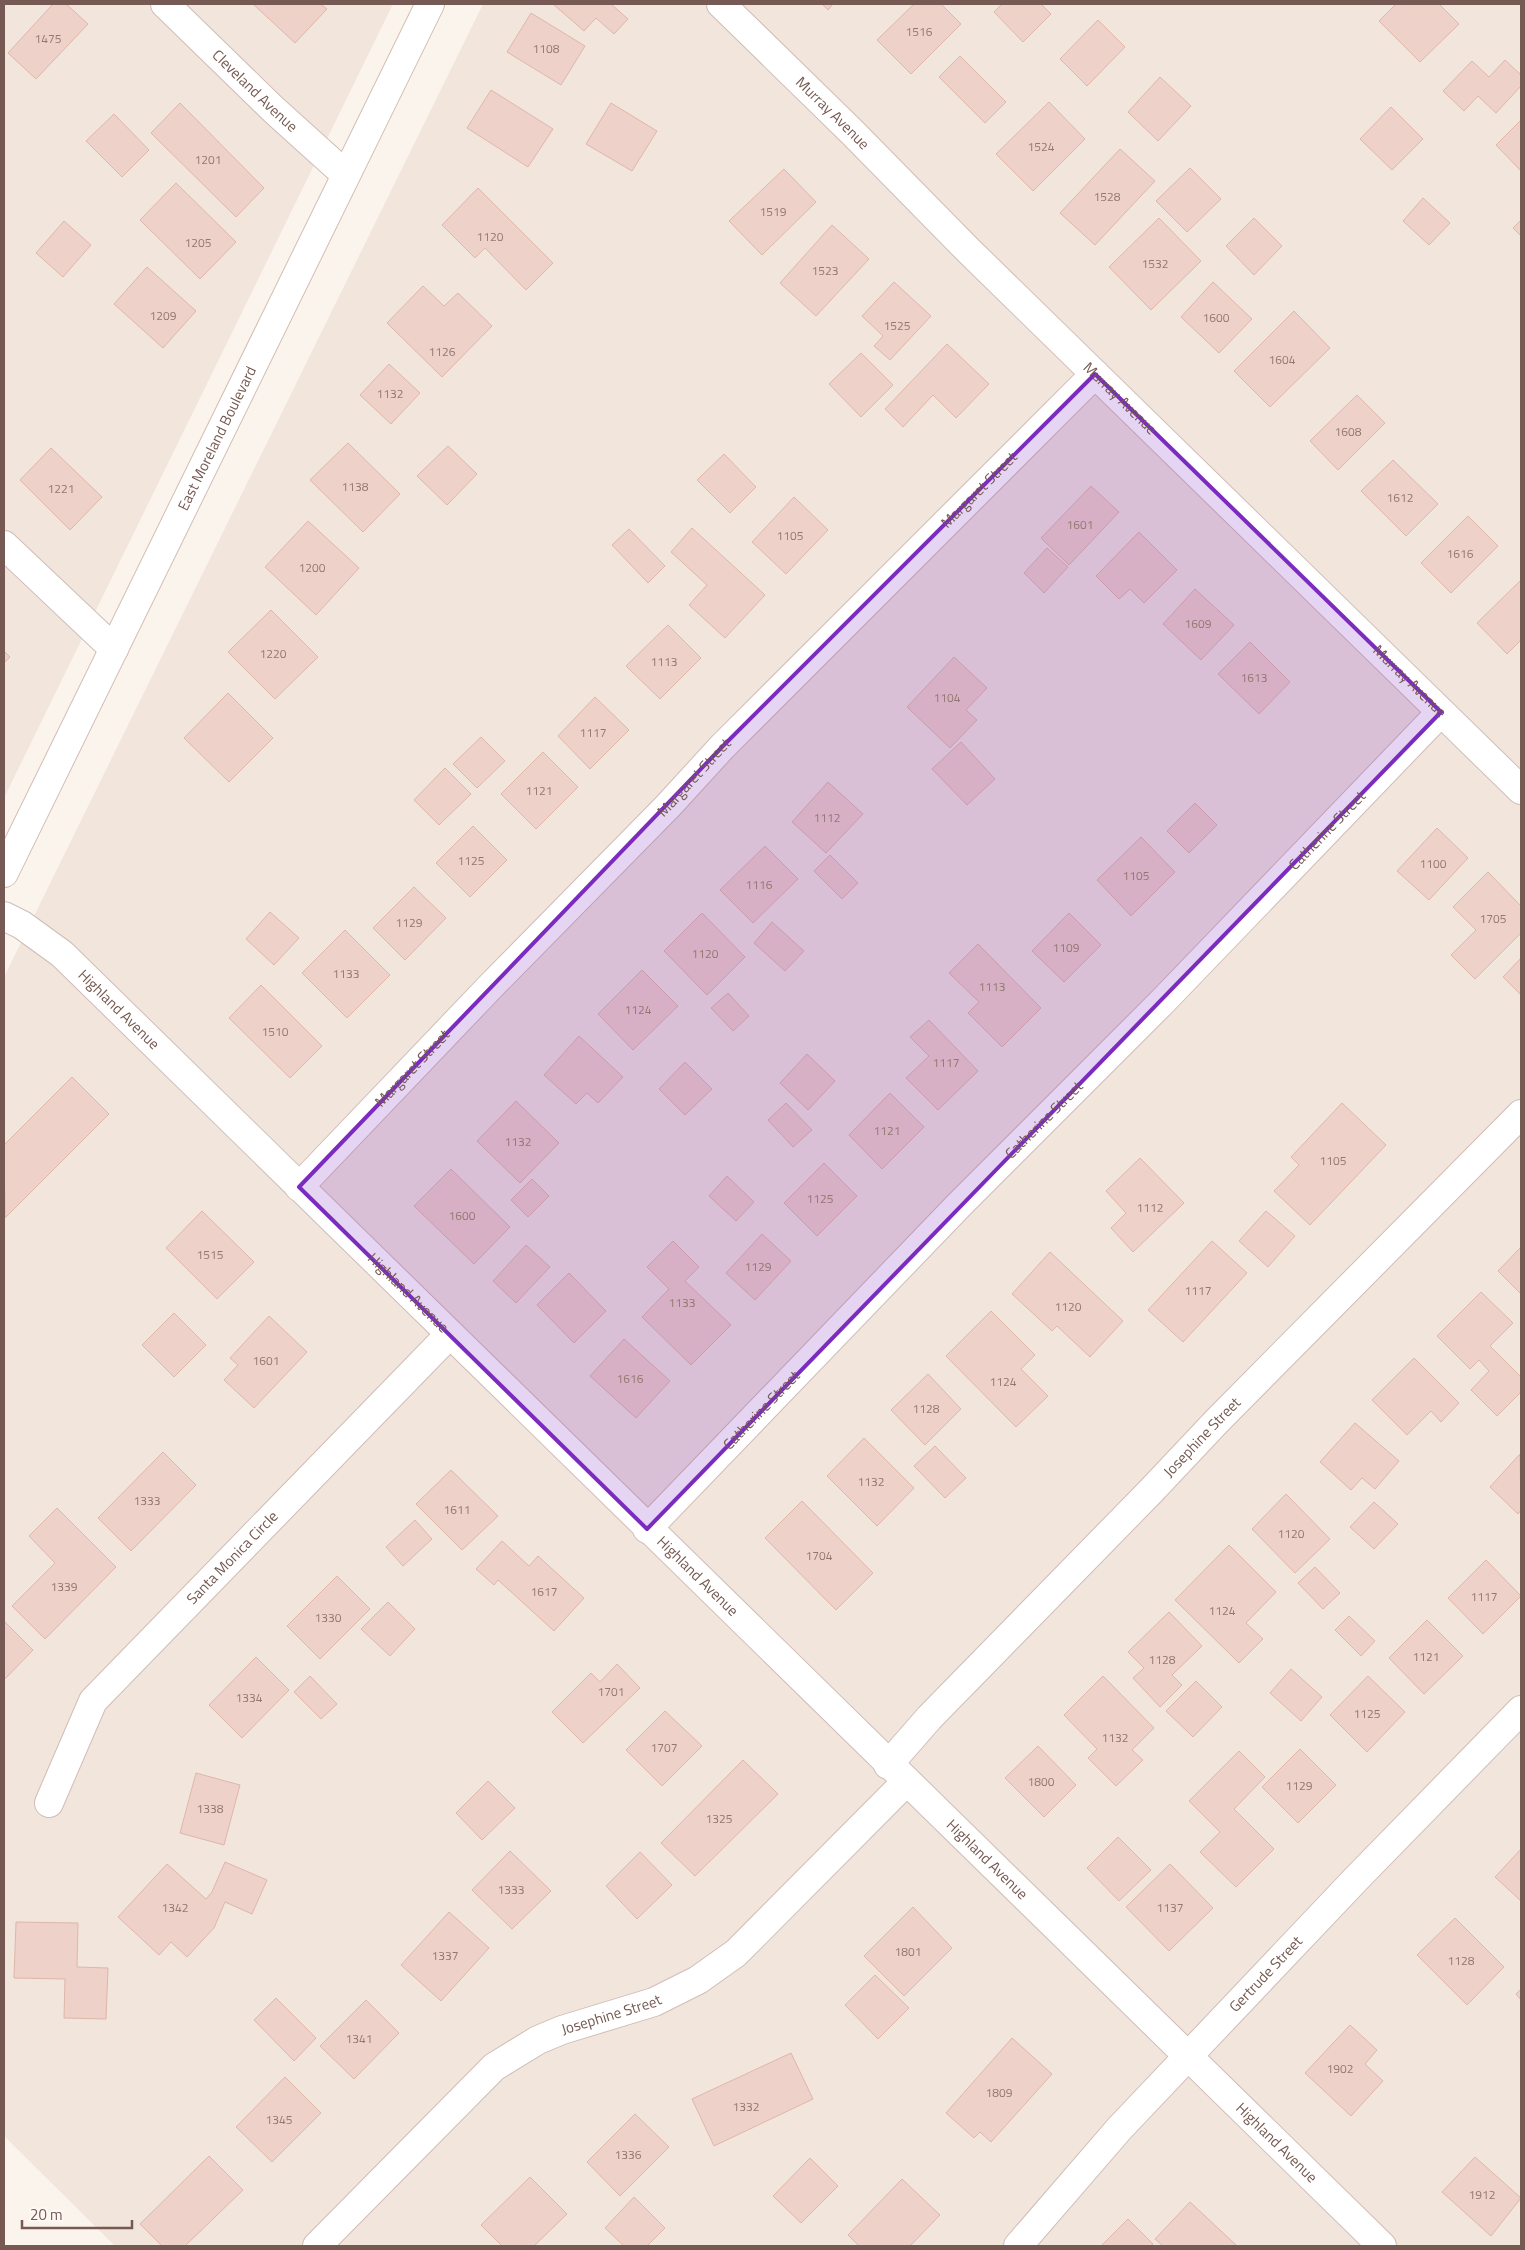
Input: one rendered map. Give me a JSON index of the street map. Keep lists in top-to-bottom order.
{
  "streets": {
    "street": [
      "Cleveland Avenue",
      "Murray Avenue",
      "East Moreland Boulevard",
      "Margaret Street",
      "Catherine Street",
      "Highland Avenue",
      "Josephine Street",
      "Santa Monica Circle",
      "Gertrude Street"
    ]
  },
  "crossings": [
    ["Cleveland Avenue", "East Moreland Boulevard"],
    ["Murray Avenue", "Margaret Street"],
    ["Murray Avenue", "Catherine Street"],
    ["Margaret Street", "Highland Avenue"],
    ["Catherine Street", "Highland Avenue"],
    ["Highland Avenue", "Josephine Street"],
    ["Highland Avenue", "Santa Monica Circle"],
    ["Highland Avenue", "Gertrude Street"]
  ],
  "house_numbers": [
    "1516",
    "1475",
    "1108",
    "1524",
    "1201",
    "1528",
    "1519",
    "1120",
    "1205",
    "1532",
    "1523",
    "1209",
    "1600",
    "1525",
    "1126",
    "1604",
    "1132",
    "1608",
    "1138",
    "1221",
    "1612",
    "1601",
    "1105",
    "1616",
    "1200",
    "1609",
    "1220",
    "1113",
    "1613",
    "1104",
    "1117",
    "1121",
    "1112",
    "1125",
    "1100",
    "1105",
    "1116",
    "1705",
    "1129",
    "1109",
    "1120",
    "1133",
    "1113",
    "1124",
    "1510",
    "1117",
    "1121",
    "1132",
    "1105",
    "1125",
    "1112",
    "1600",
    "1515",
    "1129",
    "1117",
    "1133",
    "1120",
    "1601",
    "1616",
    "1124",
    "1128",
    "1132",
    "1333",
    "1611",
    "1120",
    "1704",
    "1339",
    "1617",
    "1117",
    "1124",
    "1330",
    "1121",
    "1128",
    "1701",
    "1334",
    "1125",
    "1132",
    "1707",
    "1800",
    "1129",
    "1338",
    "1325",
    "1333",
    "1342",
    "1137",
    "1801",
    "1337",
    "1128",
    "1341",
    "1902",
    "1809",
    "1332",
    "1345",
    "1336",
    "1912"
  ],
  "scale_bar": "20 m"
}
